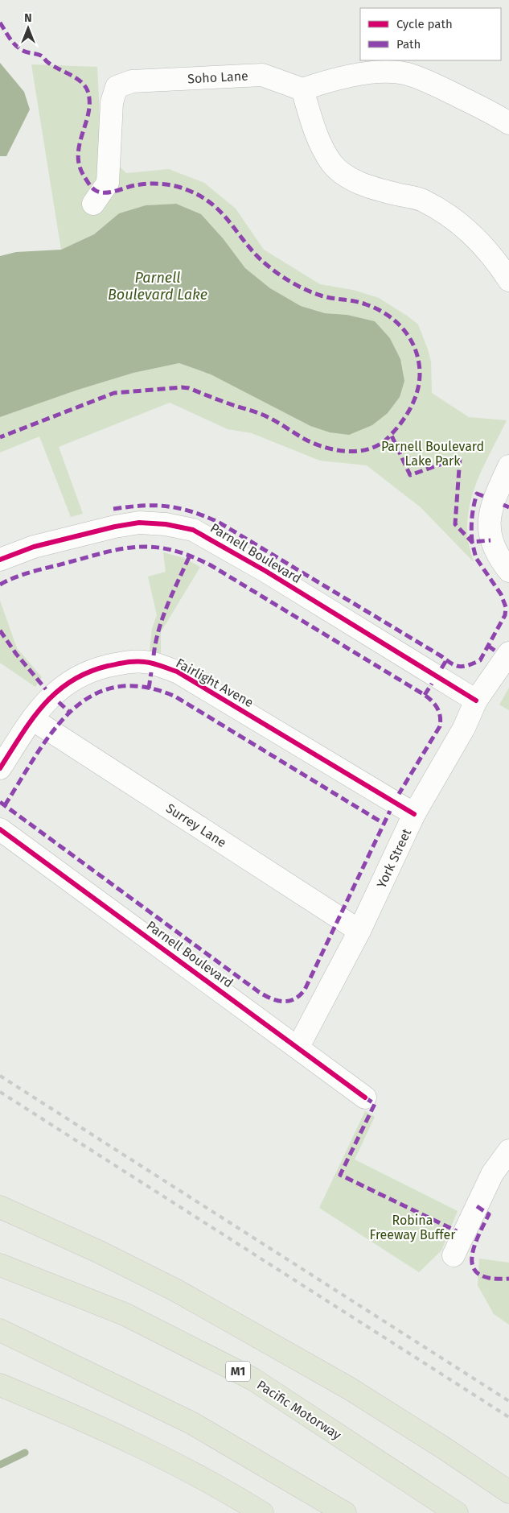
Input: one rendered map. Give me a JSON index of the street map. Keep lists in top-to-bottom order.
{
  "streets": {
    "highway": ["M1", "Pacific Motorway"],
    "street": [
      "Soho Lane",
      "Parnell Boulevard",
      "Fairlight Avene",
      "Surrey Lane",
      "York Street"
    ]
  },
  "crossings": [
    ["Parnell Boulevard", "York Street"],
    ["Fairlight Avene", "Surrey Lane"],
    ["Fairlight Avene", "York Street"],
    ["Surrey Lane", "York Street"]
  ],
  "water": ["Parnell Boulevard Lake"],
  "parks": ["Parnell Boulevard Lake Park", "Robina Freeway Buffer"],
  "legend": ["Cycle path", "Path"],
  "north": "top"
}
